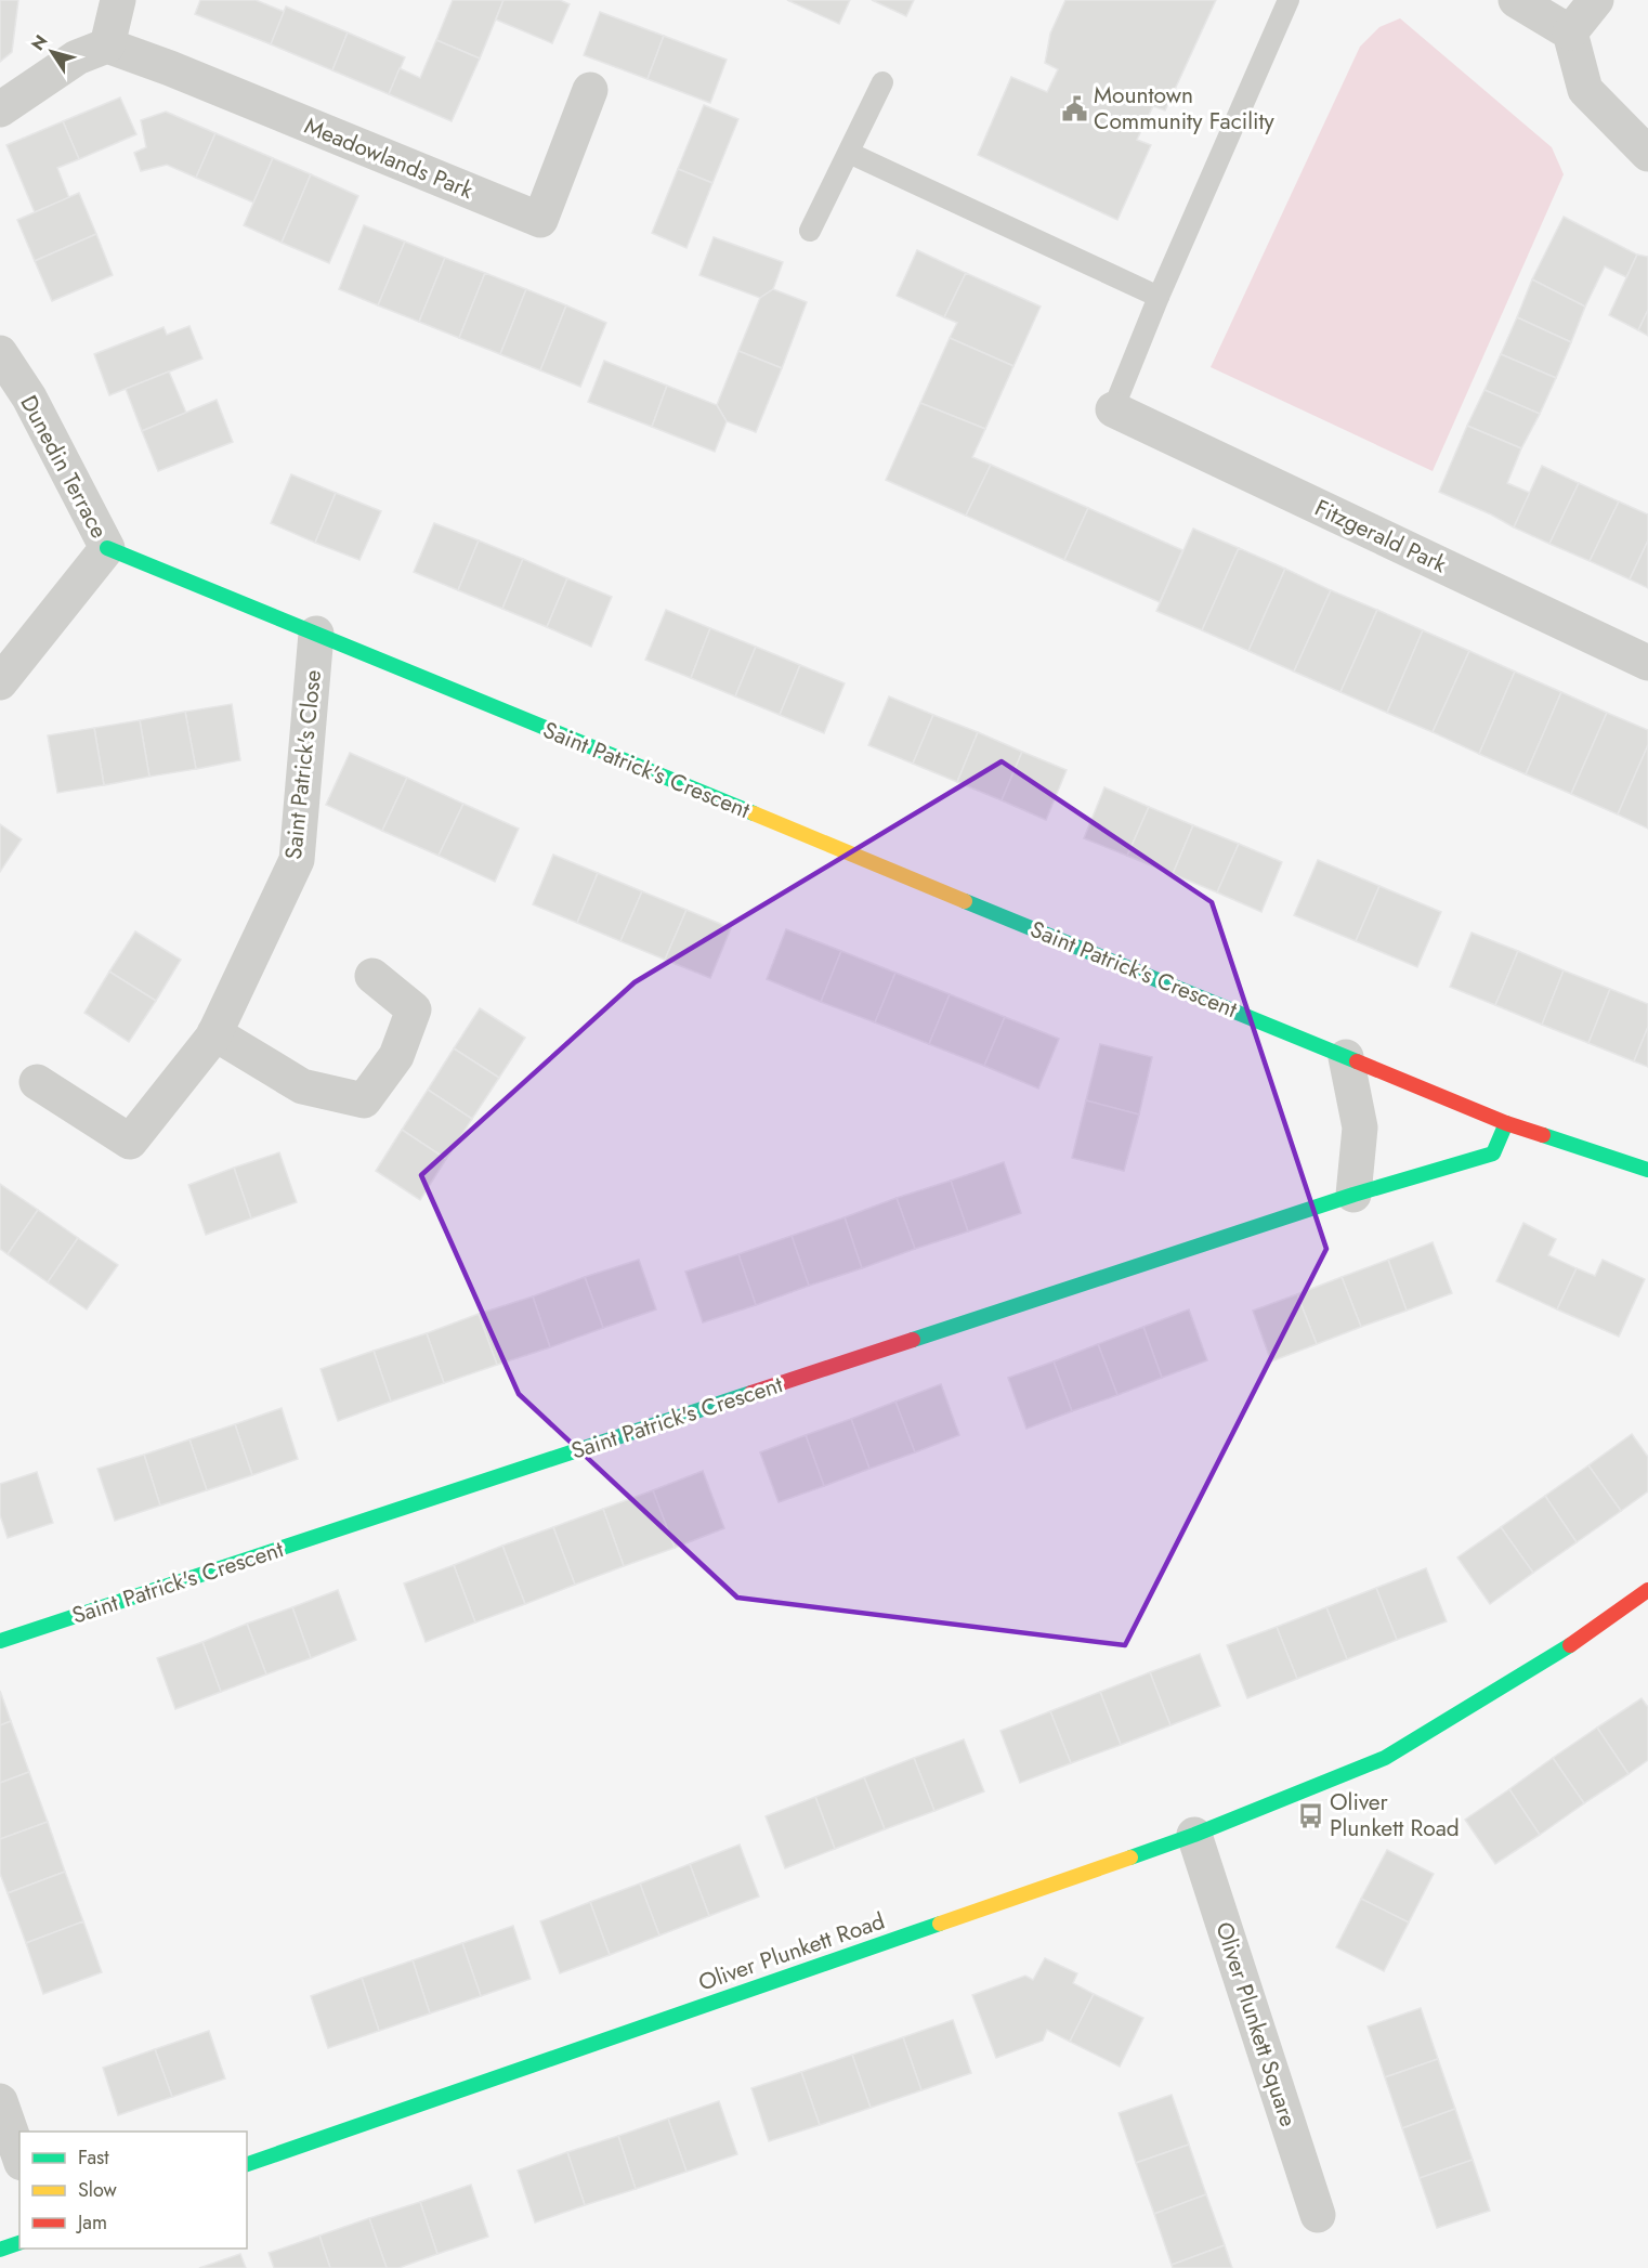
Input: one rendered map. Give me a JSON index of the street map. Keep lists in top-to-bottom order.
{
  "streets": {
    "street": [
      "Meadowlands Park",
      "Dunedin Terrace",
      "Fitzgerald Park",
      "Saint Patrick's Close",
      "Saint Patrick's Crescent",
      "Oliver Plunkett Road",
      "Oliver Plunkett Square"
    ]
  },
  "crossings": [
    ["Dunedin Terrace", "Saint Patrick's Crescent"],
    ["Saint Patrick's Close", "Saint Patrick's Crescent"],
    ["Oliver Plunkett Road", "Oliver Plunkett Square"]
  ],
  "places": {
    "public building": ["Mountown Community Facility"],
    "bus stop": ["Oliver Plunkett Road"]
  },
  "legend": ["Fast", "Slow", "Jam"],
  "north": "top left"
}
